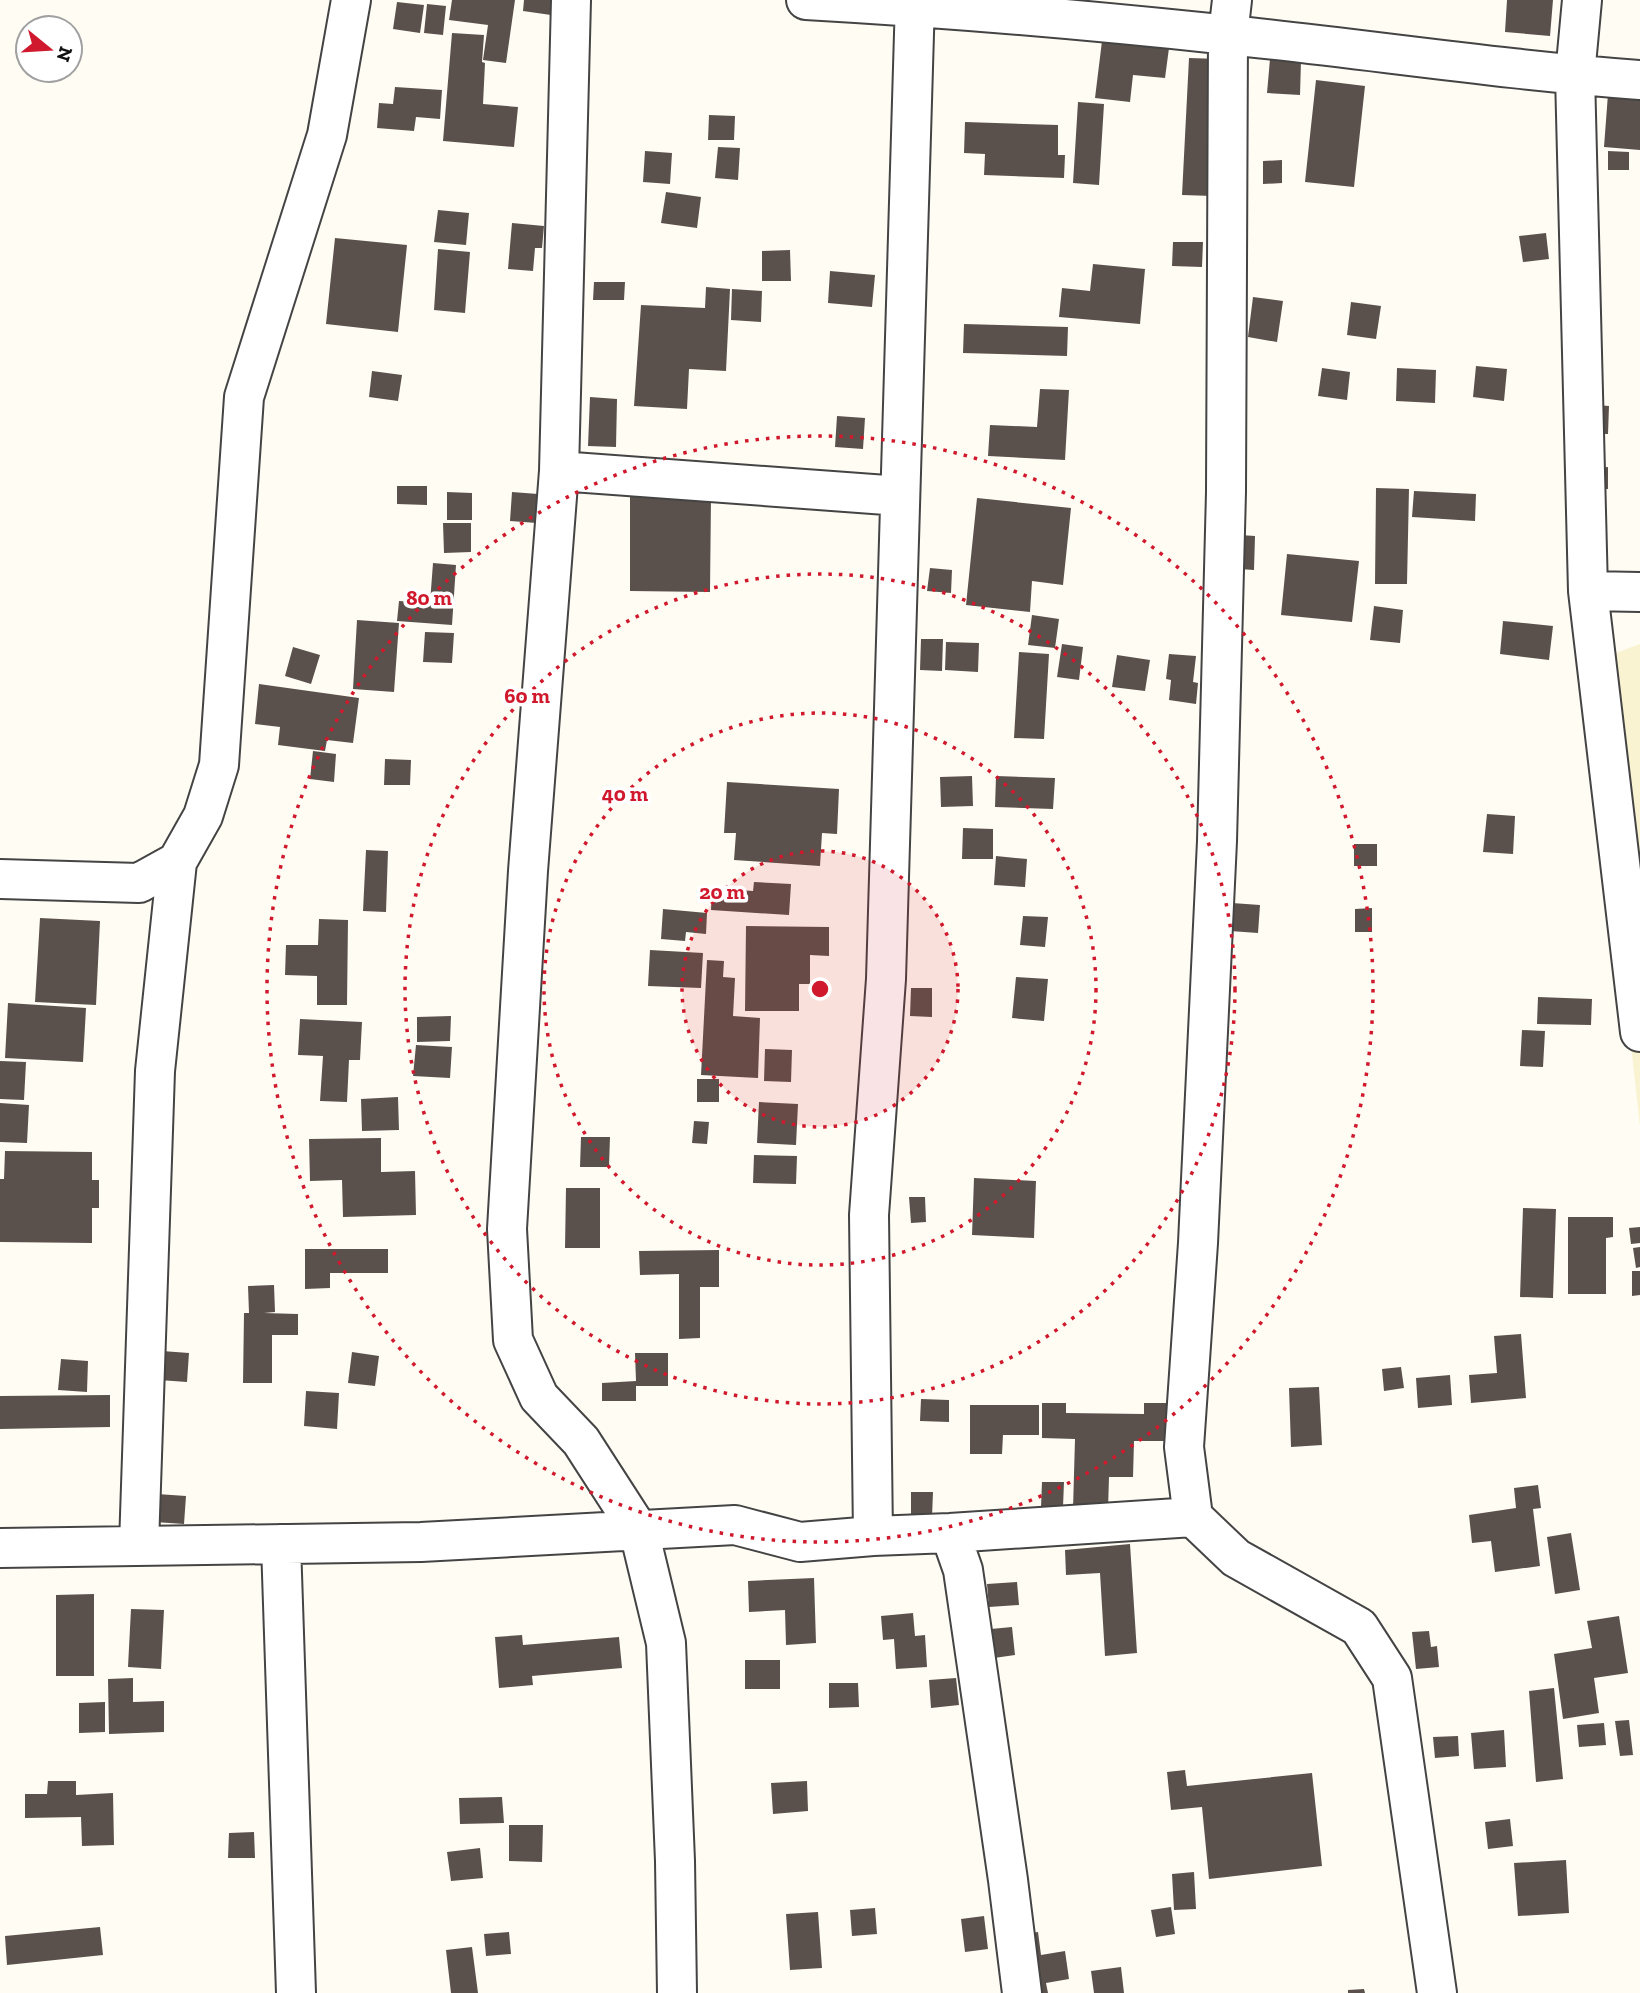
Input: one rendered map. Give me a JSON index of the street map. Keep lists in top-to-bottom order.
{
  "north": "right",
  "rings": [
    "80 m",
    "60 m",
    "40 m",
    "20 m"
  ]
}
